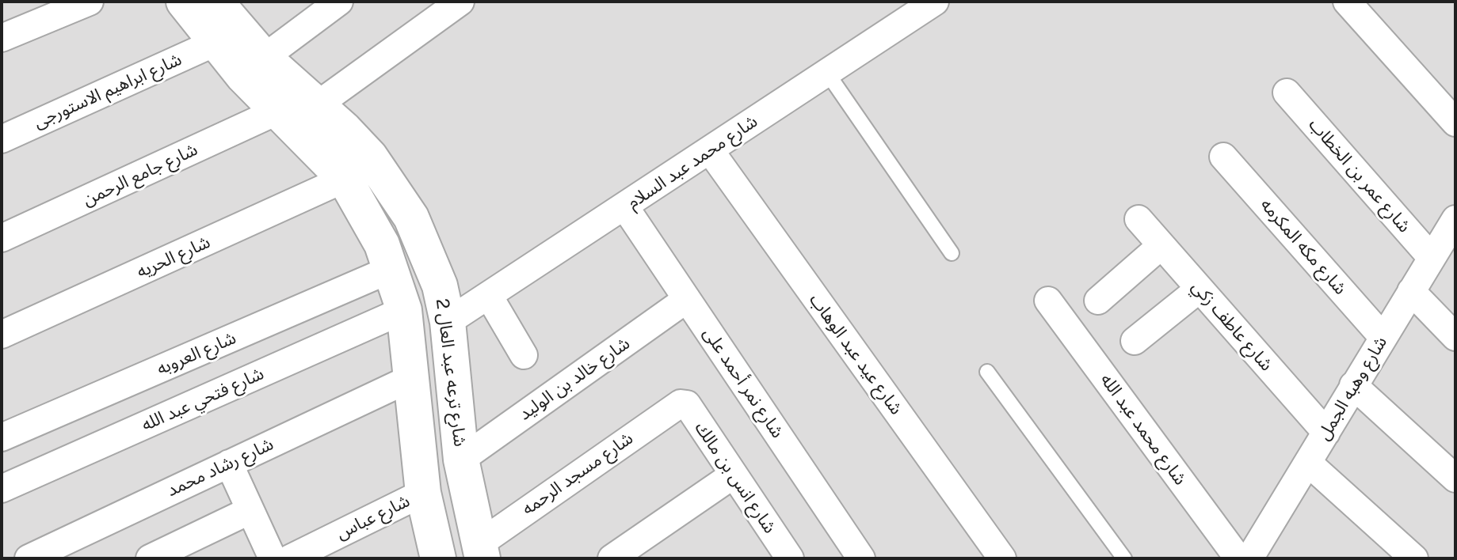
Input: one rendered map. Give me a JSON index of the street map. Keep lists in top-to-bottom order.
{
  "streets": {
    "street": [
      "شارع ابراهيم الاستورجى",
      "شارع محمد عبد السلام",
      "شارع جامع الرحمن",
      "شارع عمر بن الخطاب",
      "شارع مكه المكرمه",
      "شارع الحريه",
      "شارع عاطف زكي",
      "شارع العروبه",
      "شارع عيد عبد الوهاب",
      "شارع ترعه عبد العال 2",
      "شارع خالد بن الوليد",
      "شارع نمر أحمد على",
      "شارع وهبه الجمل",
      "شارع فتحي عبد الله",
      "شارع محمد عبد الله",
      "شارع رشاد محمد",
      "شارع مسجد الرحمه",
      "شارع انس بن مالك",
      "شارع عباس"
    ]
  },
  "crossings": [
    ["شارع محمد عبد السلام", "شارع عيد عبد الوهاب"],
    ["شارع محمد عبد السلام", "شارع ترعه عبد العال 2"],
    ["شارع محمد عبد السلام", "شارع نمر أحمد على"],
    ["شارع عمر بن الخطاب", "شارع وهبه الجمل"],
    ["شارع مكه المكرمه", "شارع وهبه الجمل"],
    ["شارع عاطف زكي", "شارع وهبه الجمل"],
    ["شارع ترعه عبد العال 2", "شارع خالد بن الوليد"],
    ["شارع ترعه عبد العال 2", "شارع مسجد الرحمه"],
    ["شارع خالد بن الوليد", "شارع نمر أحمد على"],
    ["شارع مسجد الرحمه", "شارع انس بن مالك"]
  ]
}
